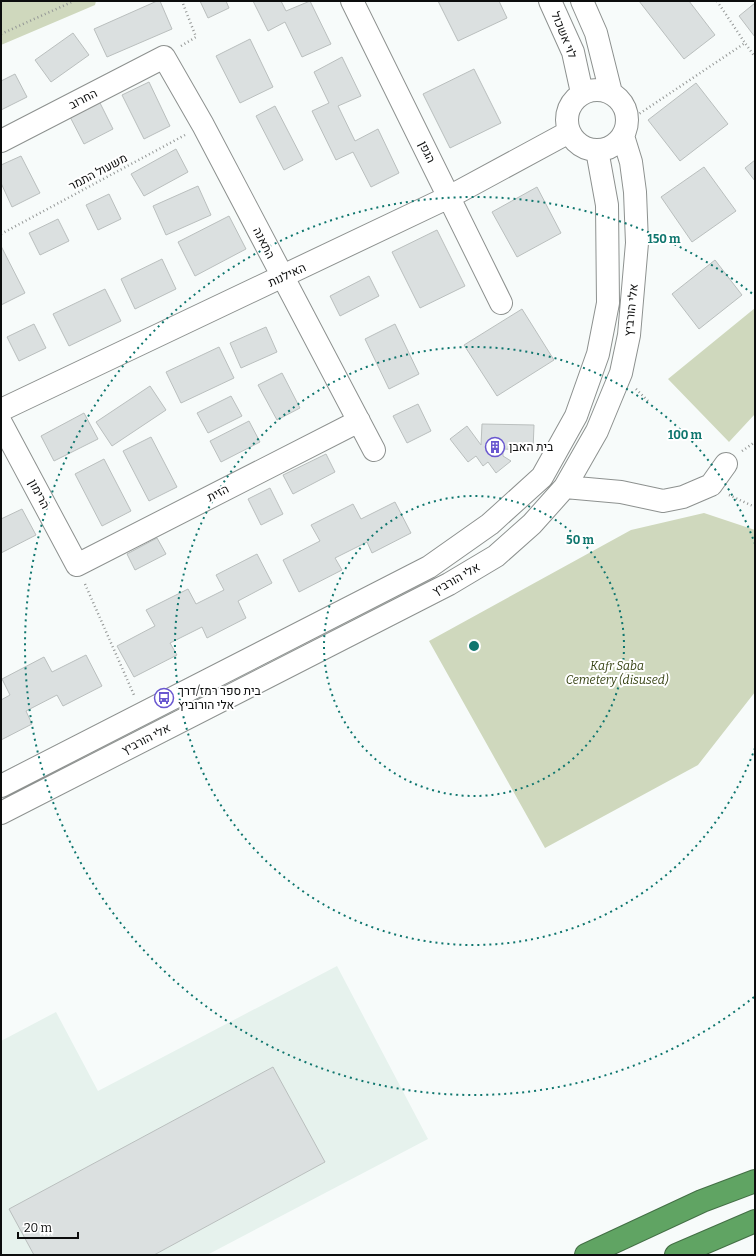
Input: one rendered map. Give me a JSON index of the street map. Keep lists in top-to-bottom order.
{
  "streets": {
    "street": [
      "לוי אשכול",
      "החרוב",
      "הגפן",
      "התאנה",
      "האילנות",
      "אלי הורביץ",
      "הזית",
      "הרימון"
    ],
    "path": ["משעול התמר"]
  },
  "crossings": [
    ["לוי אשכול", "האילנות"],
    ["לוי אשכול", "אלי הורביץ"],
    ["החרוב", "התאנה"],
    ["הגפן", "האילנות"],
    ["משעול התמר", "התאנה"],
    ["התאנה", "האילנות"],
    ["התאנה", "הזית"],
    ["האילנות", "אלי הורביץ"],
    ["הזית", "הרימון"]
  ],
  "parks": ["Kafr Saba Cemetery (disused)"],
  "places": {
    "building": ["בית האבן"],
    "bus stop": ["בית ספר רמז/דרך אלי הורוביץ"]
  },
  "scale_bar": "20 m",
  "rings": ["150 m", "100 m", "50 m"]
}
